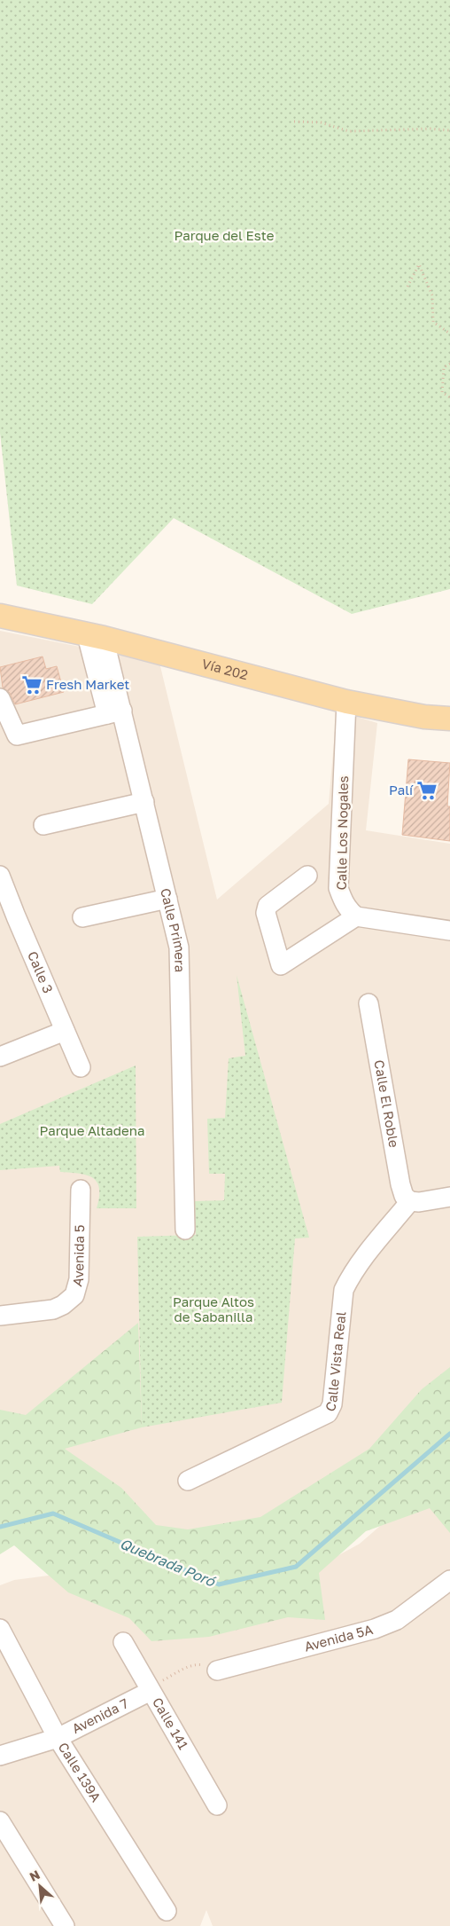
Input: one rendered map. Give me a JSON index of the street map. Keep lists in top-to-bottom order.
{
  "streets": {
    "main road": ["Vía 202"],
    "street": [
      "Calle Los Nogales",
      "Calle Primera",
      "Calle 3",
      "Calle El Roble",
      "Avenida 5",
      "Calle Vista Real",
      "Avenida 5A",
      "Avenida 7",
      "Calle 141",
      "Calle 139A"
    ]
  },
  "crossings": [
    ["Vía 202", "Calle Los Nogales"],
    ["Vía 202", "Calle Primera"],
    ["Calle El Roble", "Calle Vista Real"],
    ["Avenida 7", "Calle 141"],
    ["Avenida 7", "Calle 139A"]
  ],
  "water": ["Quebrada Poró"],
  "parks": ["Parque del Este", "Parque Altadena", "Parque Altos de Sabanilla"],
  "places": {
    "supermarket": ["Fresh Market", "Palí"]
  },
  "north": "top left"
}
